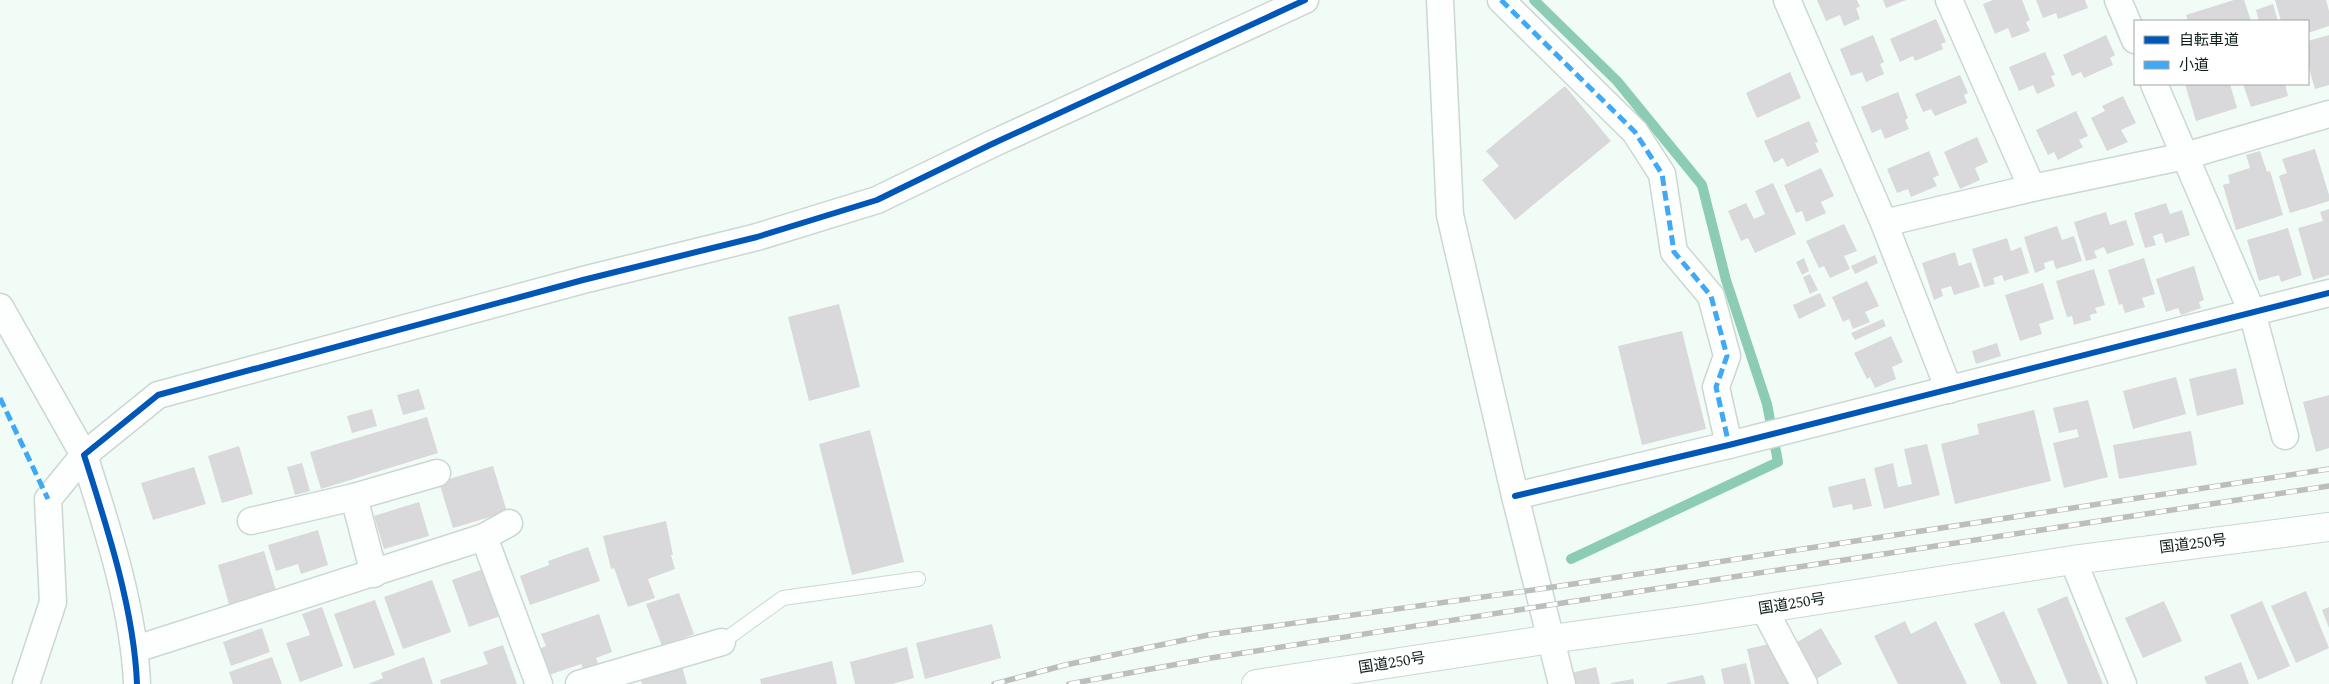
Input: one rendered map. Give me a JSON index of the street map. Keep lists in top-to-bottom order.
{
  "streets": {
    "highway": ["国道250号"]
  },
  "legend": ["自転車道", "小道"]
}
